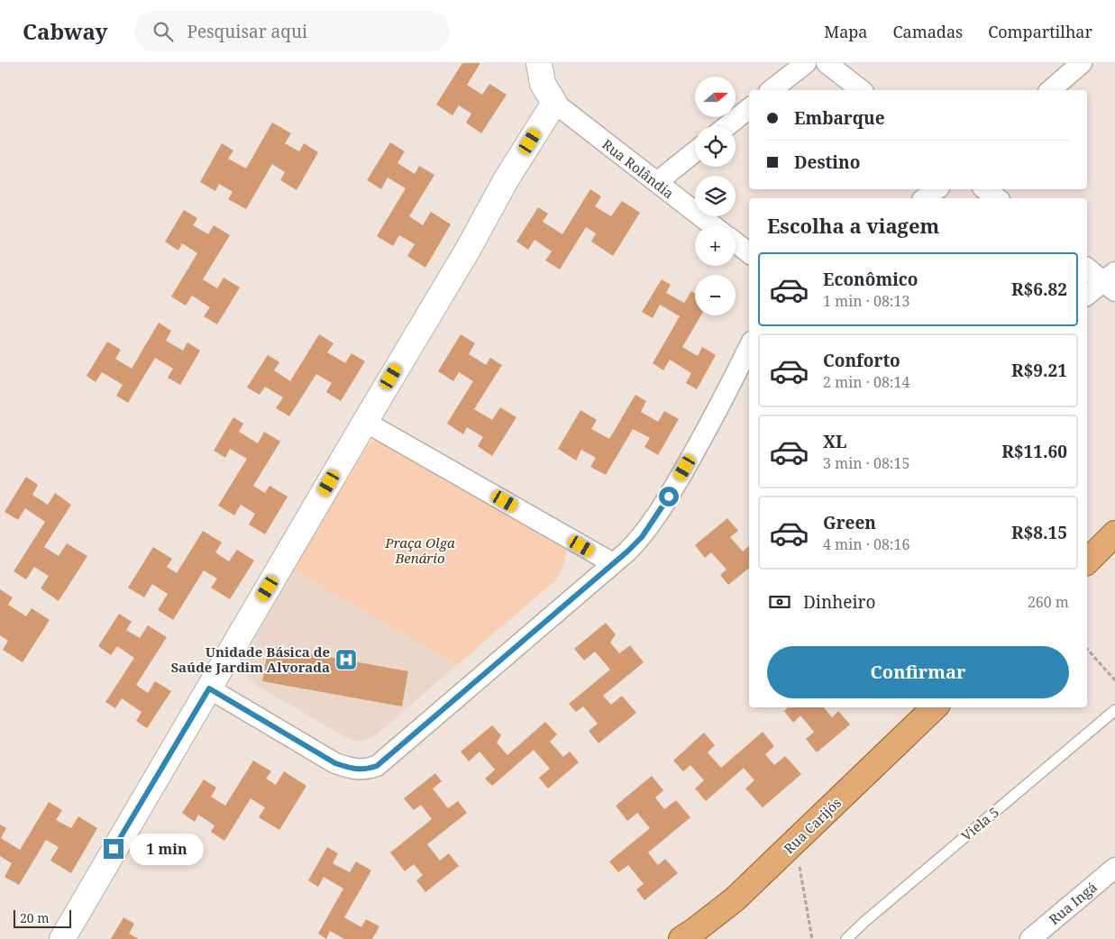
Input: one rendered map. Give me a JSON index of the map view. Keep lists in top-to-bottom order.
{
  "streets": {
    "main road": ["Rua Carijós"],
    "street": ["Rua Rolândia", "Rua Ingá"],
    "lane": ["Viela 5"]
  },
  "parks": ["Praça Olga Benário"],
  "places": {
    "hospital": ["Unidade Básica de Saúde Jardim Alvorada"]
  },
  "scale_bar": "20 m",
  "north": "right",
  "page": {
    "header": "Cabway",
    "search": "Pesquisar aqui",
    "nav": ["Mapa", "Camadas", "Compartilhar"],
    "map_buttons": ["+", "−"],
    "banner": ["Embarque", "Destino"],
    "heading": "Escolha a viagem",
    "list": [
      {
        "name": "Econômico",
        "note": "1 min · 08:13",
        "value": "R$6.82"
      },
      {
        "name": "Conforto",
        "note": "2 min · 08:14",
        "value": "R$9.21"
      },
      {
        "name": "XL",
        "note": "3 min · 08:15",
        "value": "R$11.60"
      },
      {
        "name": "Green",
        "note": "4 min · 08:16",
        "value": "R$8.15"
      }
    ],
    "pay": ["Dinheiro", "260 m"],
    "buttons": "Confirmar",
    "bubble": "1 min",
    "scale": "20 m"
  }
}
